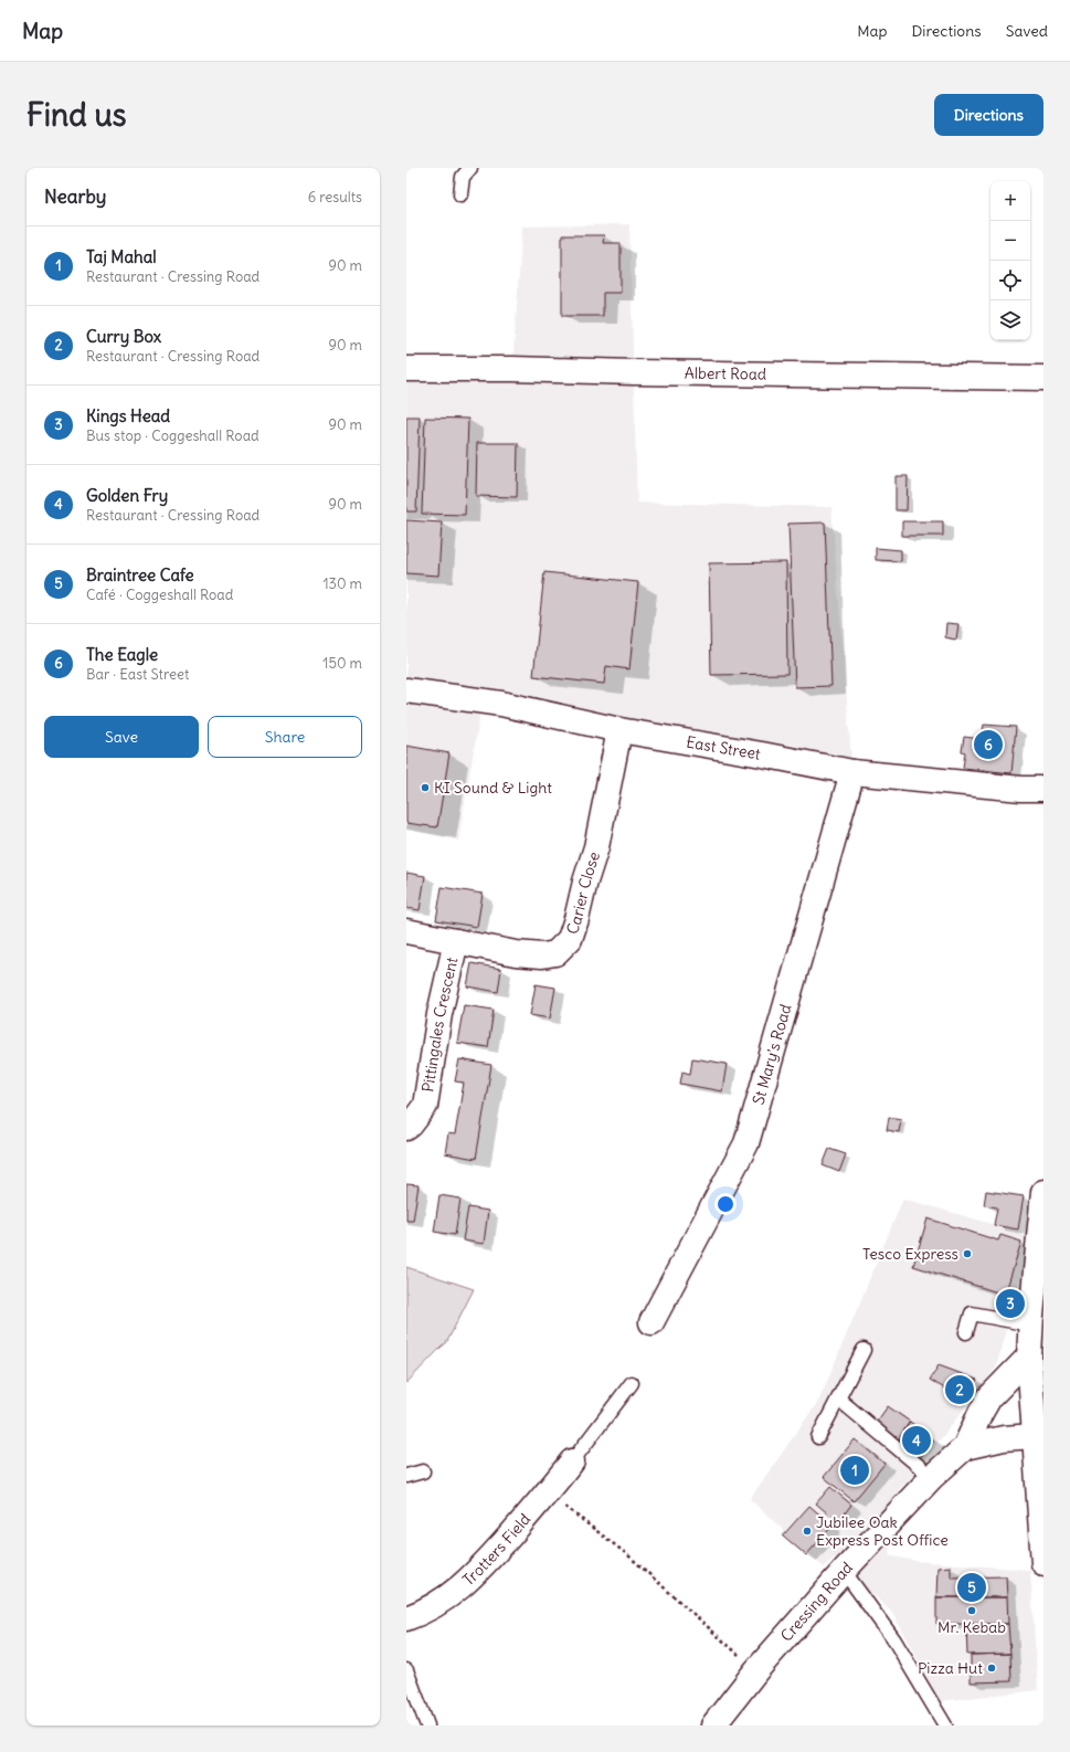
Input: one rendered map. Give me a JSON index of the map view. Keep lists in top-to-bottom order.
{
  "streets": {
    "street": [
      "Albert Road",
      "East Street",
      "Carier Close",
      "Pittingales Crescent",
      "St Mary's Road",
      "Trotters Field",
      "Cressing Road"
    ]
  },
  "crossings": [
    ["East Street", "Carier Close"],
    ["East Street", "St Mary's Road"],
    ["Carier Close", "Pittingales Crescent"]
  ],
  "places": [
    "KI Sound & Light",
    "Tesco Express",
    "Jubilee Oak Express Post Office",
    "Mr. Kebab",
    "Pizza Hut"
  ],
  "page": {
    "header": "Map",
    "nav": ["Map", "Directions", "Saved"],
    "buttons": [
      "Directions",
      ["Save", "Share"]
    ],
    "title": "Find us",
    "heading": ["Nearby", "6 results"],
    "map_buttons": ["+", "−"],
    "list": [
      {
        "mark": "1",
        "name": "Taj Mahal",
        "note": "Restaurant · Cressing Road",
        "value": "90 m"
      },
      {
        "mark": "2",
        "name": "Curry Box",
        "note": "Restaurant · Cressing Road",
        "value": "90 m"
      },
      {
        "mark": "3",
        "name": "Kings Head",
        "note": "Bus stop · Coggeshall Road",
        "value": "90 m"
      },
      {
        "mark": "4",
        "name": "Golden Fry",
        "note": "Restaurant · Cressing Road",
        "value": "90 m"
      },
      {
        "mark": "5",
        "name": "Braintree Cafe",
        "note": "Café · Coggeshall Road",
        "value": "130 m"
      },
      {
        "mark": "6",
        "name": "The Eagle",
        "note": "Bar · East Street",
        "value": "150 m"
      }
    ],
    "pins": [
      "6",
      "3",
      "2",
      "4",
      "1",
      "5"
    ]
  }
}
